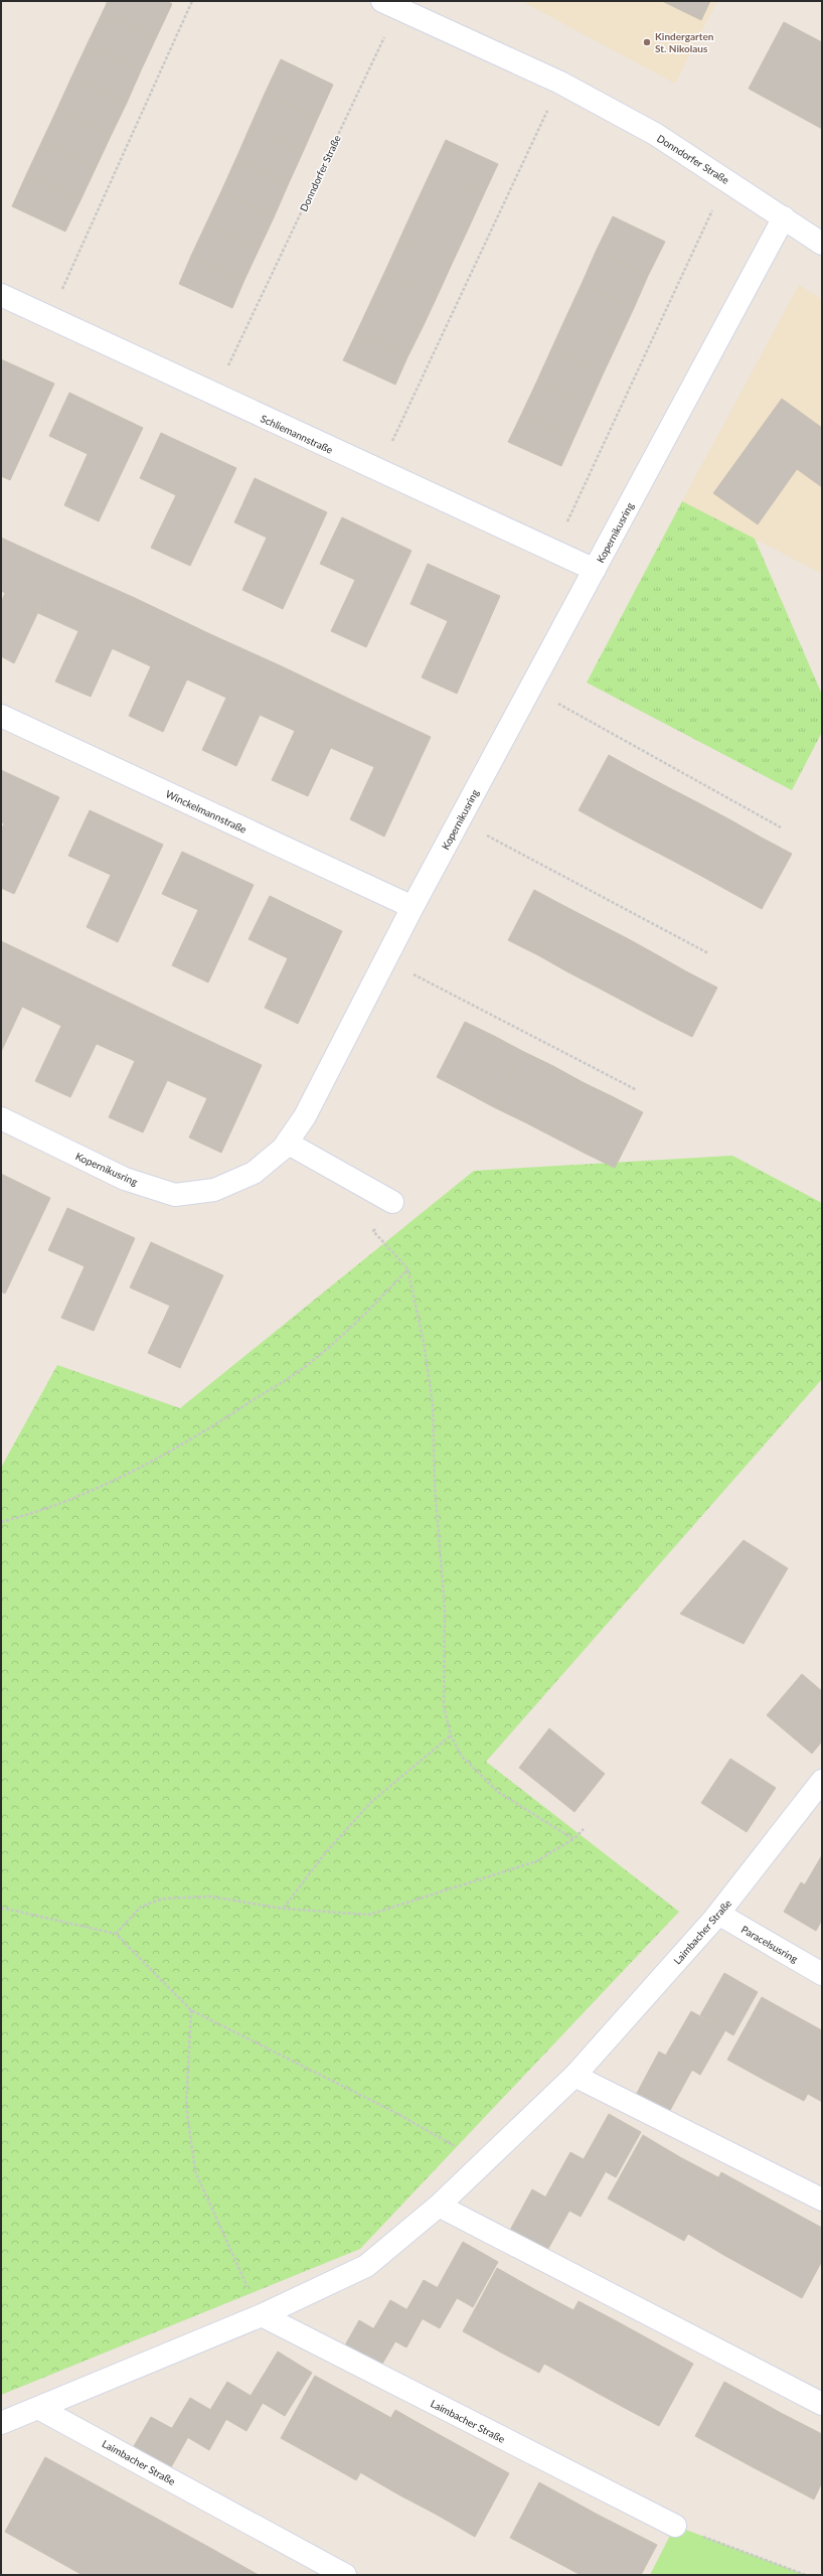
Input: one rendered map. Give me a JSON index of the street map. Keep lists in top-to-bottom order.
{
  "streets": {
    "street": [
      "Donndorfer Straße",
      "Schliemannstraße",
      "Kopernikusring",
      "Winckelmannstraße",
      "Laimbacher Straße",
      "Paracelsusring"
    ]
  },
  "crossings": [
    ["Donndorfer Straße", "Kopernikusring"],
    ["Schliemannstraße", "Kopernikusring"],
    ["Kopernikusring", "Winckelmannstraße"],
    ["Laimbacher Straße", "Paracelsusring"]
  ],
  "places": ["Kindergarten St. Nikolaus"]
}
